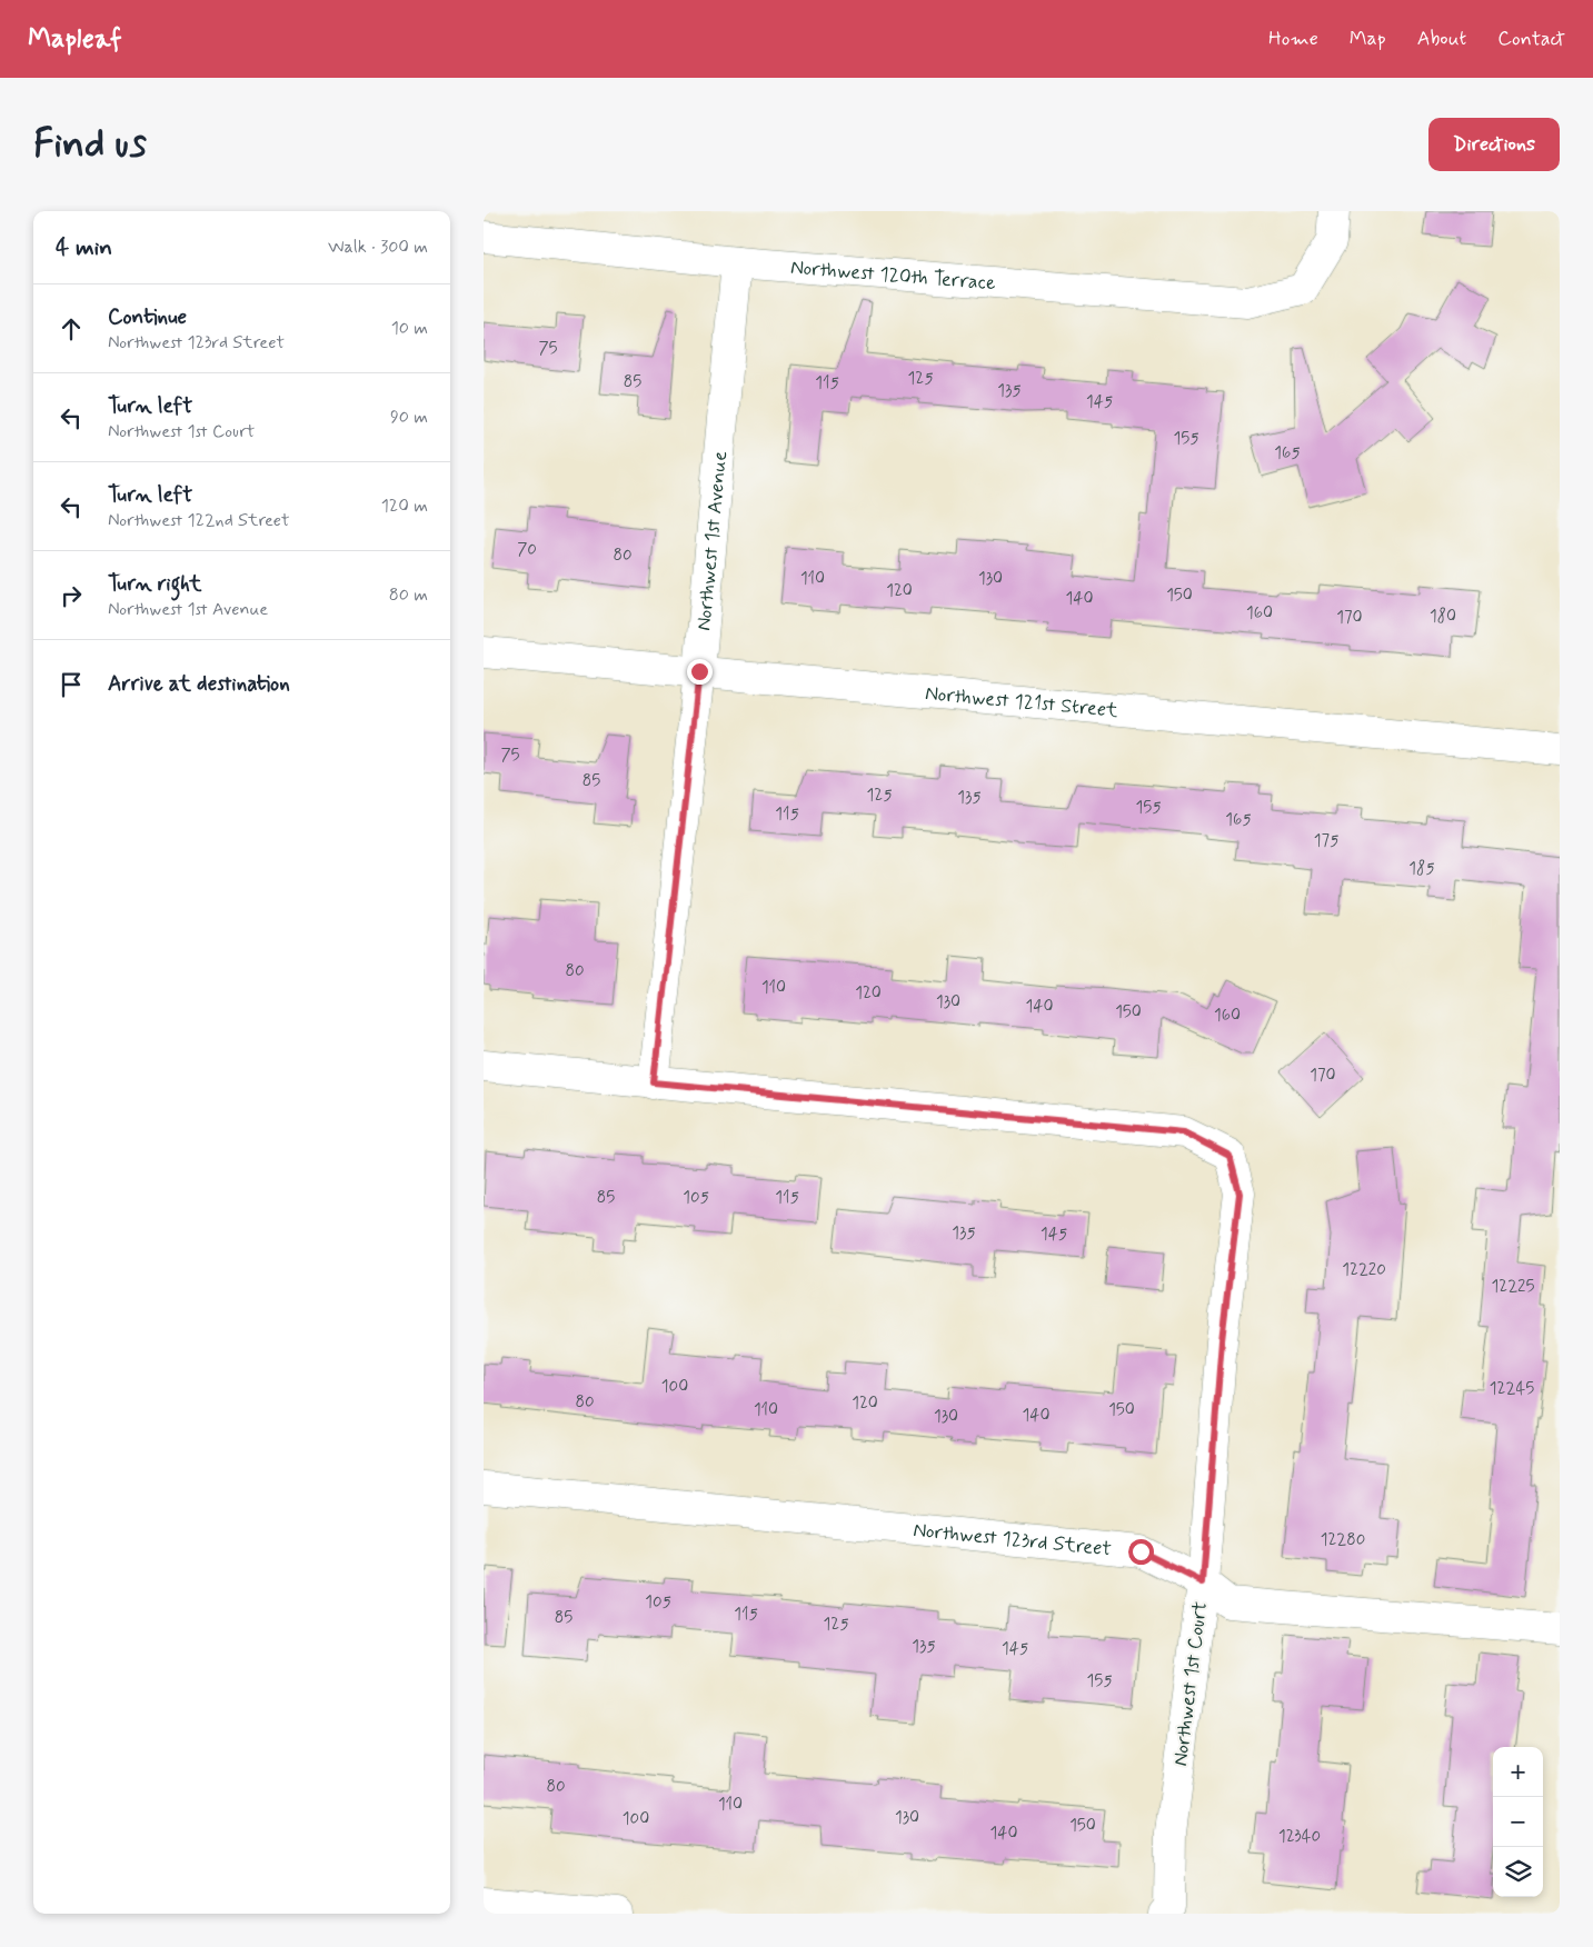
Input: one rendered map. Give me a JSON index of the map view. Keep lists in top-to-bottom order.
{
  "streets": {
    "street": [
      "Northwest 120th Terrace",
      "Northwest 1st Avenue",
      "Northwest 121st Street",
      "Northwest 123rd Street",
      "Northwest 1st Court"
    ]
  },
  "crossings": [
    ["Northwest 120th Terrace", "Northwest 1st Avenue"],
    ["Northwest 1st Avenue", "Northwest 121st Street"],
    ["Northwest 1st Avenue", "Northwest 1st Court"],
    ["Northwest 123rd Street", "Northwest 1st Court"]
  ],
  "house_numbers": [
    "75",
    "125",
    "85",
    "115",
    "135",
    "145",
    "155",
    "165",
    "70",
    "80",
    "110",
    "130",
    "120",
    "150",
    "140",
    "160",
    "180",
    "170",
    "75",
    "85",
    "125",
    "135",
    "155",
    "115",
    "165",
    "175",
    "185",
    "80",
    "110",
    "120",
    "130",
    "140",
    "150",
    "160",
    "170",
    "85",
    "105",
    "115",
    "135",
    "145",
    "12220",
    "12225",
    "100",
    "12245",
    "80",
    "120",
    "110",
    "150",
    "140",
    "130",
    "12280",
    "105",
    "115",
    "85",
    "125",
    "135",
    "145",
    "155",
    "80",
    "110",
    "130",
    "100",
    "150",
    "140",
    "12340"
  ],
  "page": {
    "header": "Mapleaf",
    "nav": [
      "Home",
      "Map",
      "About",
      "Contact"
    ],
    "buttons": "Directions",
    "title": "Find us",
    "heading": ["4 min", "Walk · 300 m"],
    "list": [
      ["Continue", "Northwest 123rd Street", "10 m"],
      ["Turn left", "Northwest 1st Court", "90 m"],
      ["Turn left", "Northwest 122nd Street", "120 m"],
      ["Turn right", "Northwest 1st Avenue", "80 m"],
      "Arrive at destination"
    ],
    "map_buttons": ["+", "−"]
  }
}
